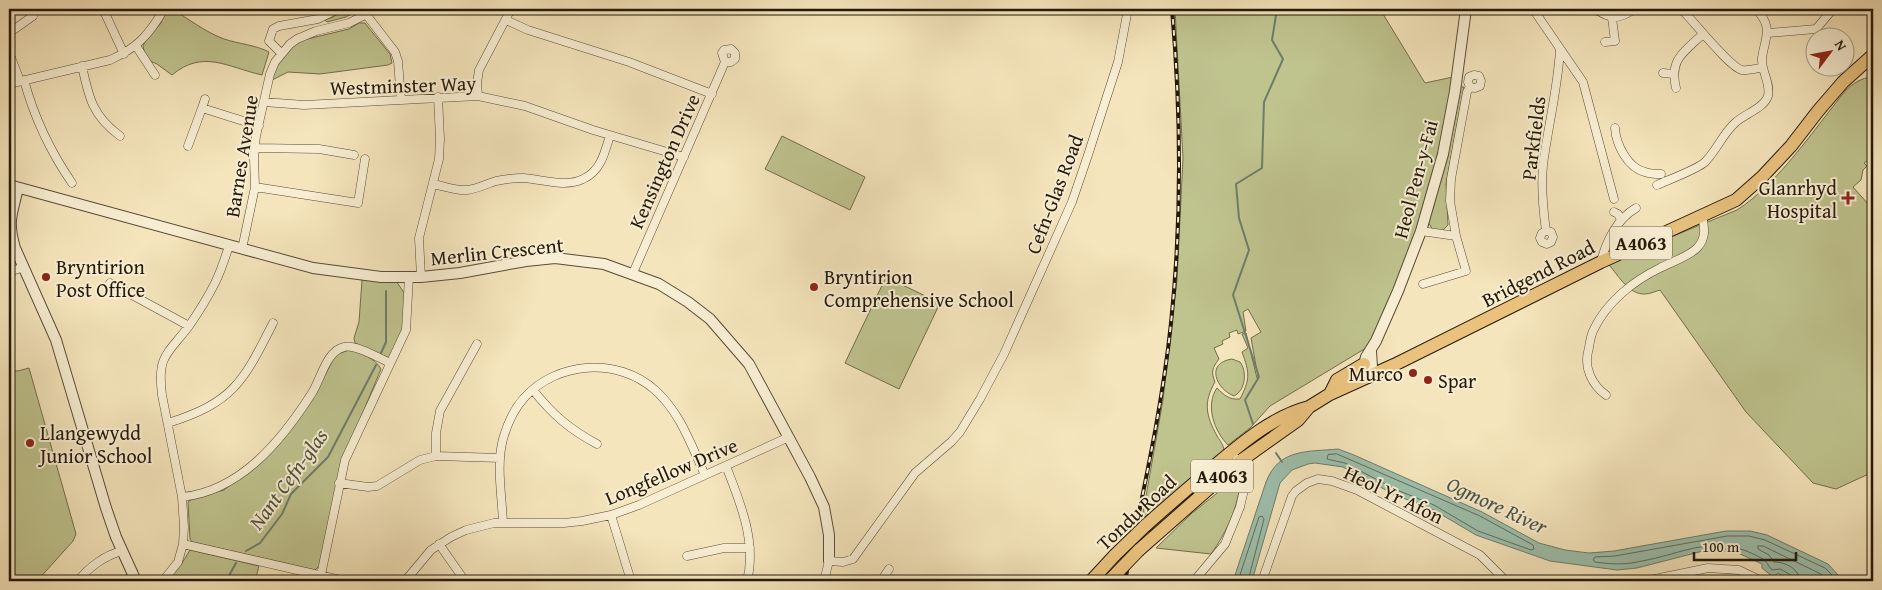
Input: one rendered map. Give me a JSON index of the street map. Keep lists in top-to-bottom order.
{
  "streets": {
    "main road": ["A4063", "Bridgend Road", "Tondu Road"],
    "street": [
      "Westminster Way",
      "Parkfields",
      "Barnes Avenue",
      "Kensington Drive",
      "Heol Pen-y-Fai",
      "Cefn-Glas Road",
      "Merlin Crescent",
      "Longfellow Drive",
      "Heol Yr Afon"
    ]
  },
  "crossings": [
    ["Westminster Way", "Barnes Avenue"],
    ["Westminster Way", "Kensington Drive"],
    ["Barnes Avenue", "Merlin Crescent"],
    ["Kensington Drive", "Merlin Crescent"],
    ["Heol Pen-y-Fai", "Bridgend Road"],
    ["Heol Pen-y-Fai", "Tondu Road"],
    ["Cefn-Glas Road", "Merlin Crescent"],
    ["Merlin Crescent", "Longfellow Drive"],
    ["Bridgend Road", "Tondu Road"]
  ],
  "water": ["Nant Cefn-glas", "Ogmore River"],
  "places": {
    "health": ["Glanrhyd Hospital"],
    "other": [
      "Bryntirion Post Office",
      "Bryntirion Comprehensive School",
      "Murco",
      "Spar",
      "Llangewydd Junior School"
    ]
  },
  "scale_bar": "100 m",
  "north": "top right"
}
